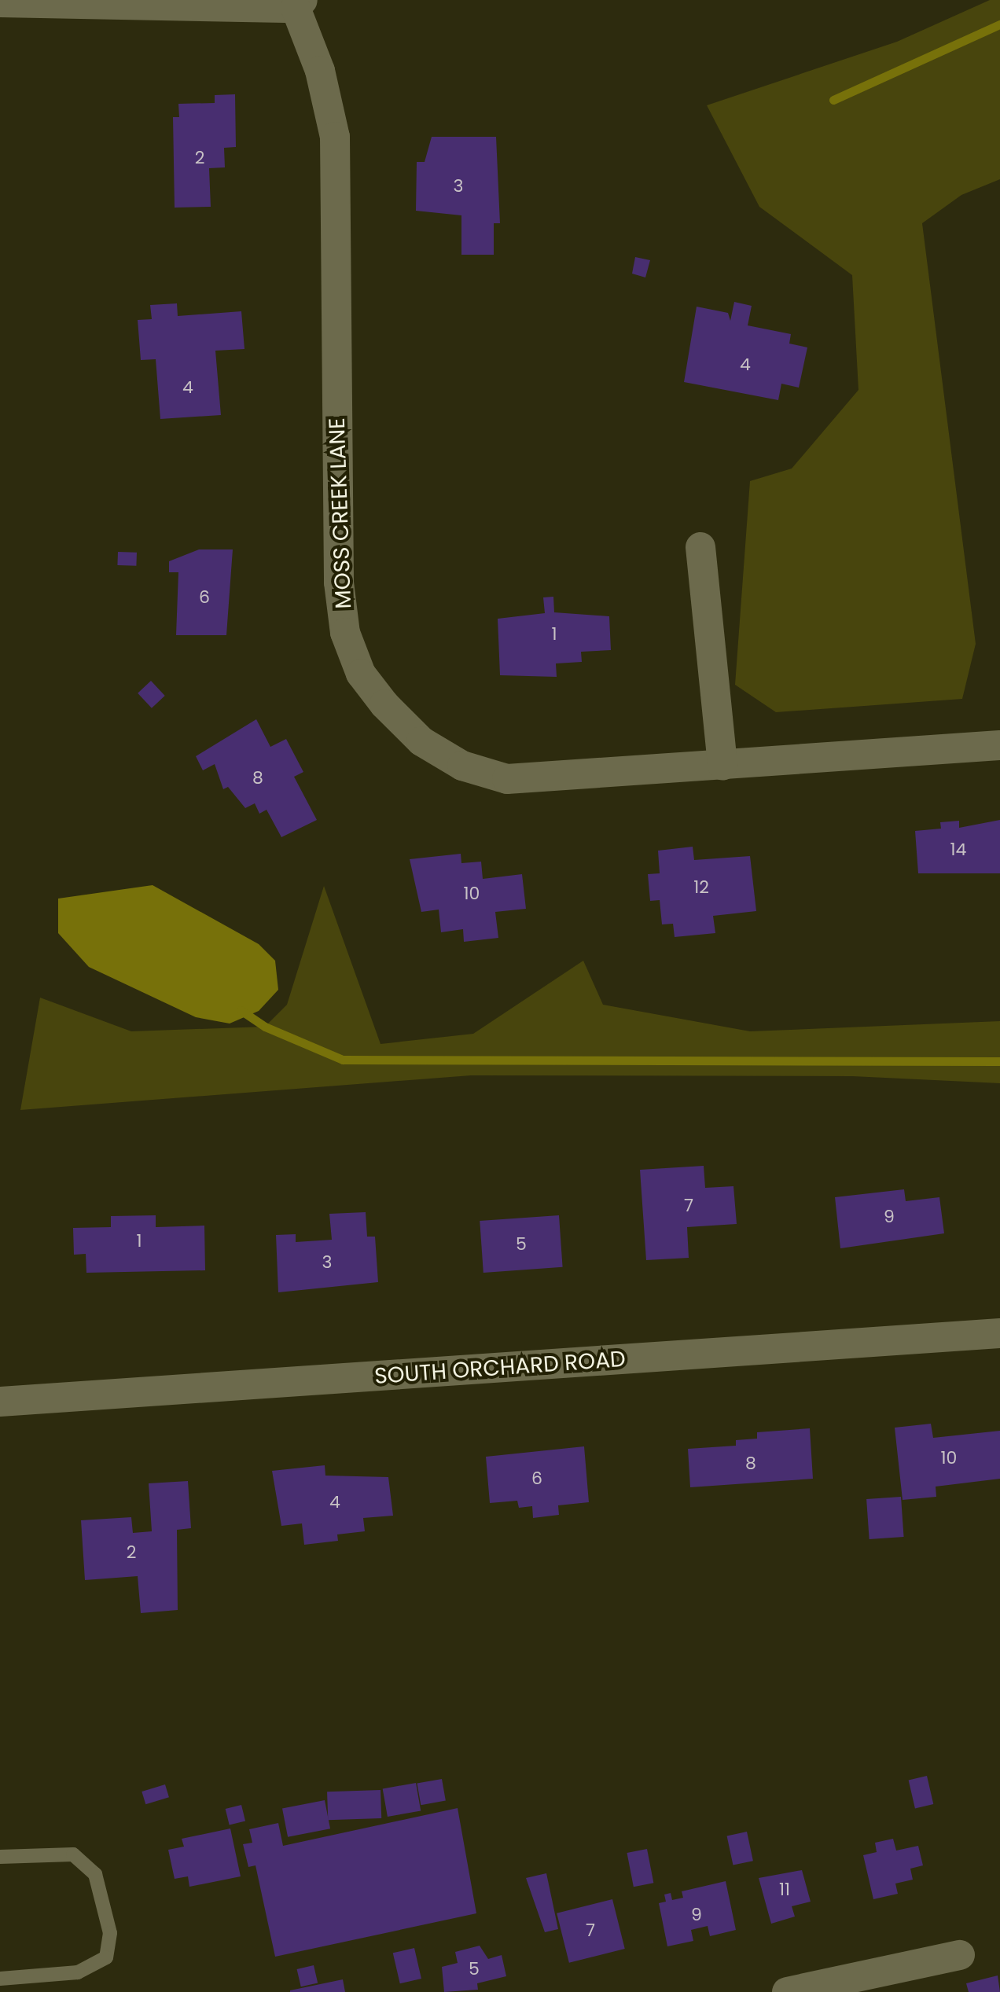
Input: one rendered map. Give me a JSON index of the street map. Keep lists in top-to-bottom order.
{
  "streets": {
    "street": ["MOSS CREEK LANE", "SOUTH ORCHARD ROAD"]
  },
  "house_numbers": [
    "2",
    "3",
    "4",
    "4",
    "6",
    "1",
    "8",
    "14",
    "12",
    "10",
    "7",
    "9",
    "1",
    "5",
    "3",
    "10",
    "8",
    "6",
    "4",
    "2",
    "11",
    "9",
    "7",
    "5"
  ]
}
